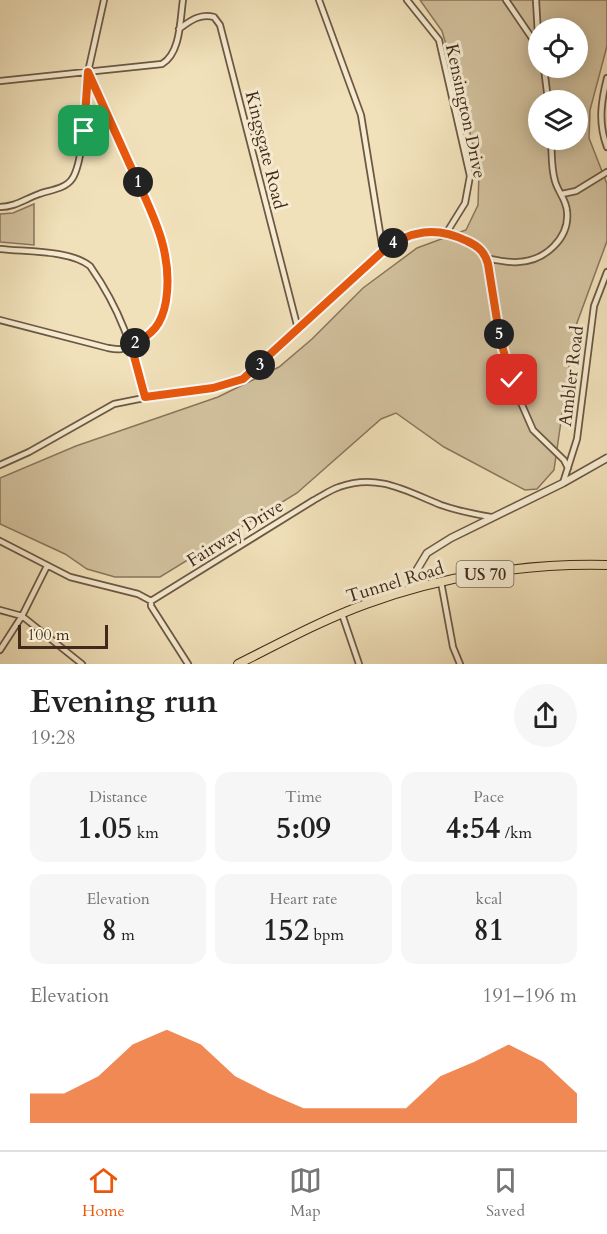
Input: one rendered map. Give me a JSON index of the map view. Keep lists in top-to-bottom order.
{
  "streets": {
    "main road": ["US 70", "Tunnel Road"],
    "street": [
      "Kensington Drive",
      "Kingsgate Road",
      "Ambler Road",
      "Fairway Drive"
    ]
  },
  "scale_bar": "100 m",
  "page": {
    "pins": [
      "1",
      "4",
      "5",
      "2",
      "3"
    ],
    "scale": "100 m",
    "heading": ["Evening run", "19:28"],
    "stats": [
      ["Distance", "1.05 km"],
      ["Time", "5:09"],
      ["Pace", "4:54 /km"],
      ["Elevation", "8 m"],
      ["Heart rate", "152 bpm"],
      ["kcal", "81"]
    ],
    "chart": ["Elevation", "191–196 m"],
    "tabs": ["Home", "Map", "Saved"]
  }
}
